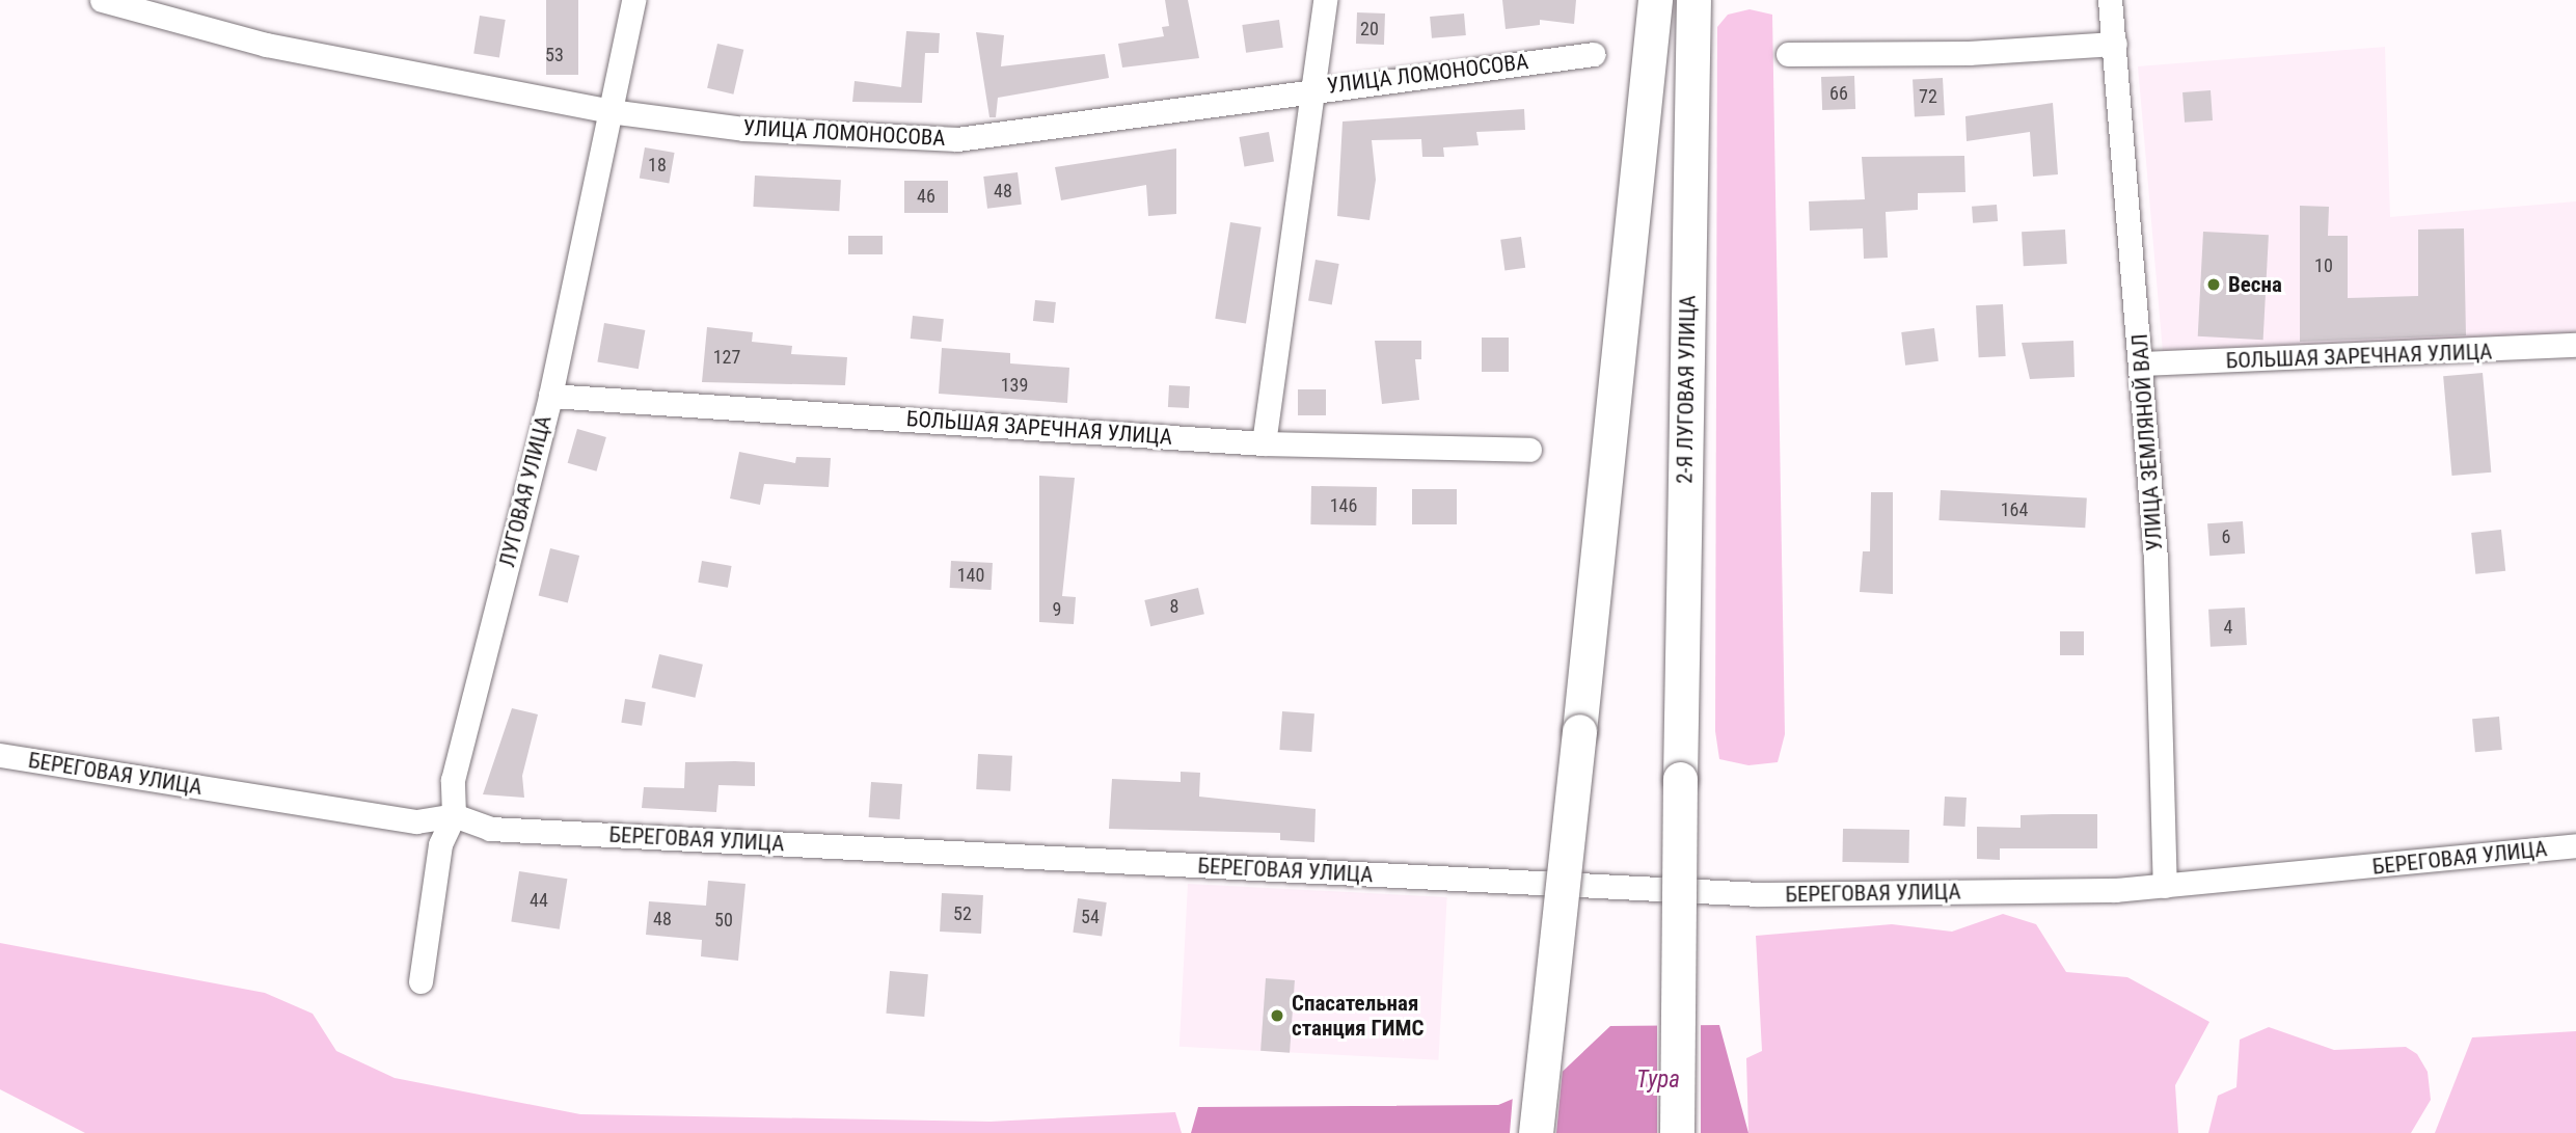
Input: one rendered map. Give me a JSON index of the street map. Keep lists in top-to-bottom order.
{
  "streets": {
    "main road": ["2-Я ЛУГОВАЯ УЛИЦА"],
    "street": [
      "УЛИЦА ЛОМОНОСОВА",
      "БОЛЬШАЯ ЗАРЕЧНАЯ УЛИЦА",
      "УЛИЦА ЗЕМЛЯНОЙ ВАЛ",
      "ЛУГОВАЯ УЛИЦА",
      "БЕРЕГОВАЯ УЛИЦА"
    ]
  },
  "crossings": [
    ["УЛИЦА ЛОМОНОСОВА", "ЛУГОВАЯ УЛИЦА"],
    ["БОЛЬШАЯ ЗАРЕЧНАЯ УЛИЦА", "УЛИЦА ЗЕМЛЯНОЙ ВАЛ"],
    ["БОЛЬШАЯ ЗАРЕЧНАЯ УЛИЦА", "ЛУГОВАЯ УЛИЦА"],
    ["УЛИЦА ЗЕМЛЯНОЙ ВАЛ", "БЕРЕГОВАЯ УЛИЦА"],
    ["ЛУГОВАЯ УЛИЦА", "БЕРЕГОВАЯ УЛИЦА"]
  ],
  "water": ["Тура"],
  "places": ["Весна", "Спасательная станция ГИМС"],
  "house_numbers": [
    "20",
    "53",
    "66",
    "72",
    "18",
    "48",
    "46",
    "10",
    "127",
    "139",
    "146",
    "164",
    "6",
    "140",
    "8",
    "9",
    "4",
    "44",
    "52",
    "54",
    "48",
    "50"
  ]
}
